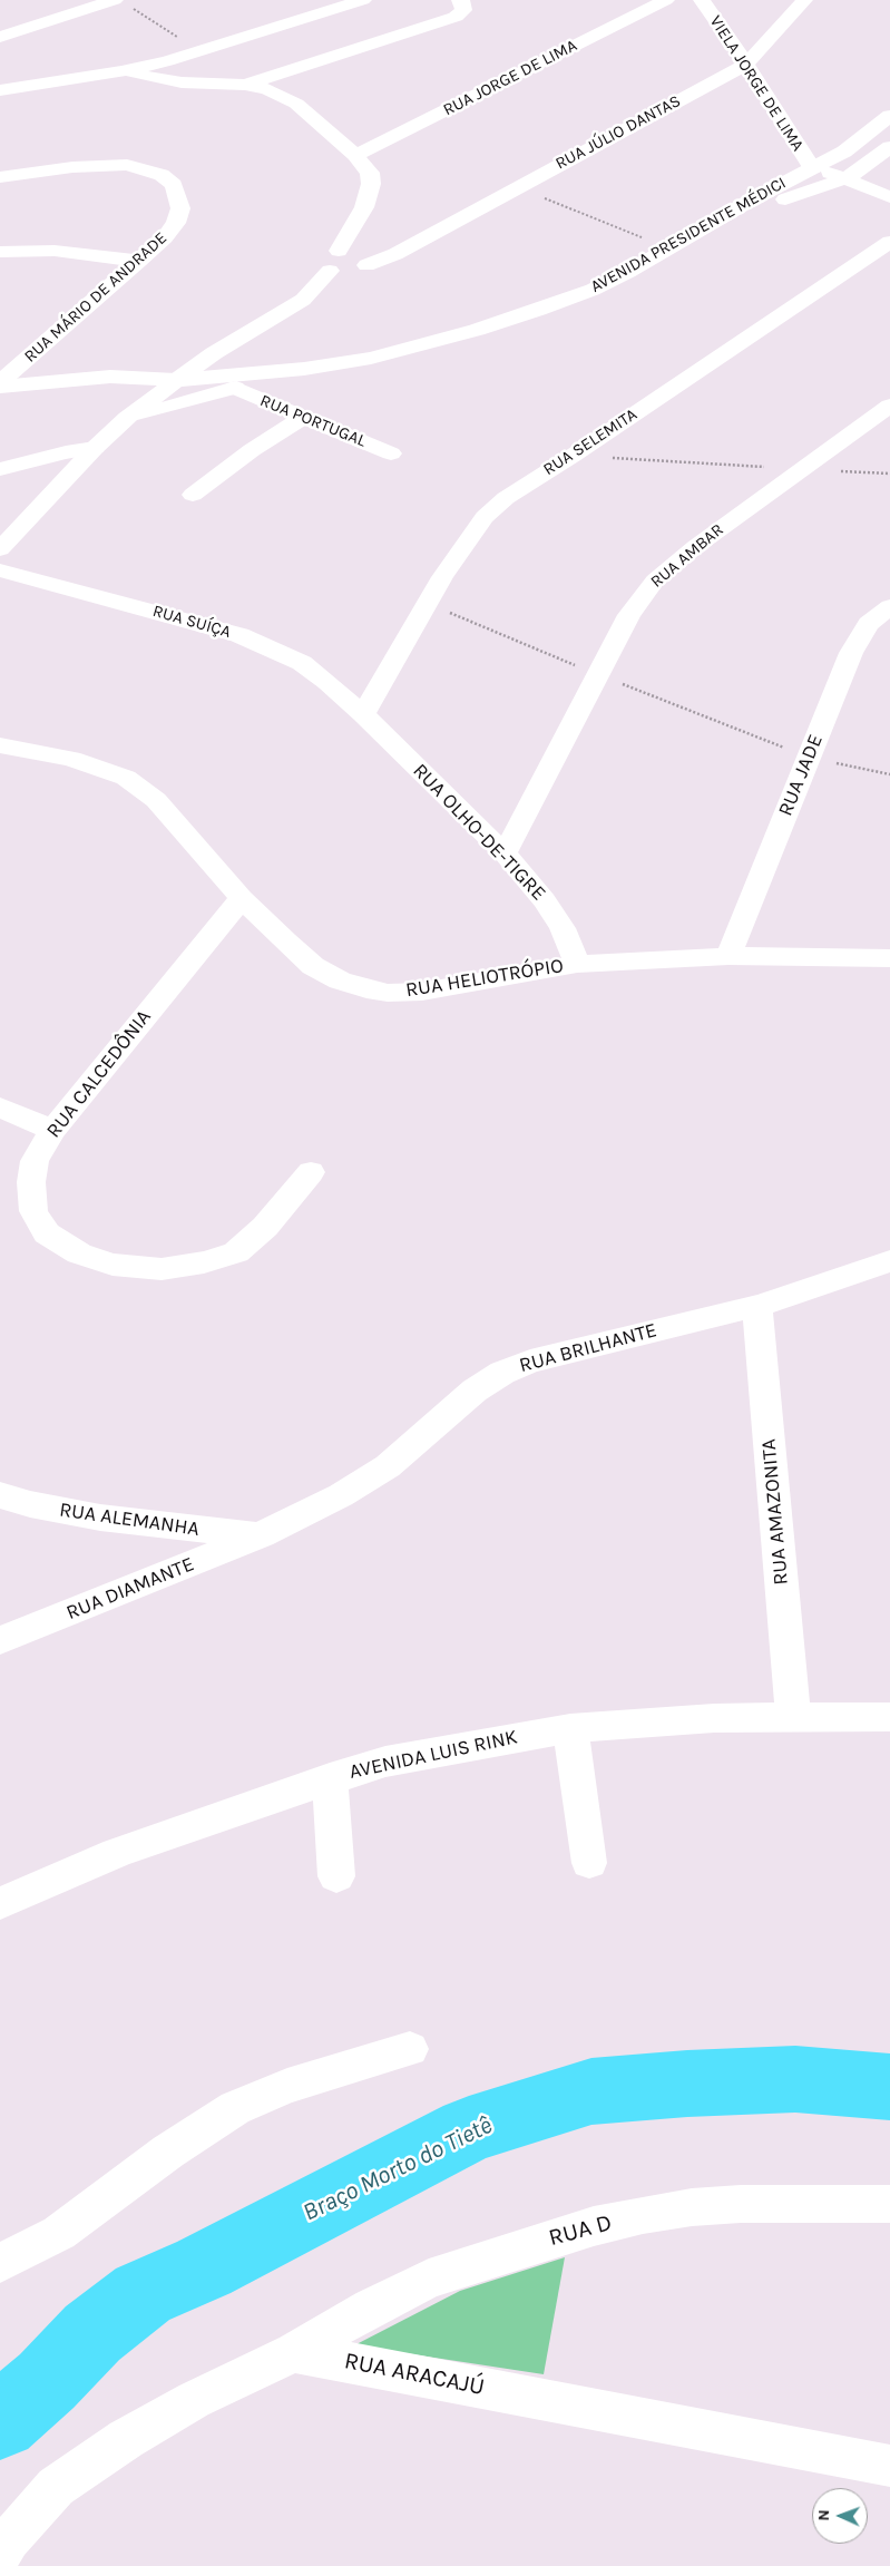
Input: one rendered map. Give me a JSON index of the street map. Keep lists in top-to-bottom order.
{
  "streets": {
    "street": [
      "RUA JORGE DE LIMA",
      "VIELA JORGE DE LIMA",
      "RUA JÚLIO DANTAS",
      "AVENIDA PRESIDENTE MÉDICI",
      "RUA MÁRIO DE ANDRADE",
      "RUA PORTUGAL",
      "RUA SELEMITA",
      "RUA AMBAR",
      "RUA SUÍÇA",
      "RUA JADE",
      "RUA OLHO-DE-TIGRE",
      "RUA HELIOTRÓPIO",
      "RUA CALCEDÔNIA",
      "RUA BRILHANTE",
      "RUA AMAZONITA",
      "RUA ALEMANHA",
      "RUA DIAMANTE",
      "AVENIDA LUIS RINK",
      "RUA D",
      "RUA ARACAJÚ"
    ]
  },
  "crossings": [
    ["VIELA JORGE DE LIMA", "RUA JÚLIO DANTAS"],
    ["VIELA JORGE DE LIMA", "AVENIDA PRESIDENTE MÉDICI"],
    ["RUA JÚLIO DANTAS", "AVENIDA PRESIDENTE MÉDICI"],
    ["AVENIDA PRESIDENTE MÉDICI", "RUA PORTUGAL"],
    ["RUA SELEMITA", "RUA SUÍÇA"],
    ["RUA SELEMITA", "RUA OLHO-DE-TIGRE"],
    ["RUA AMBAR", "RUA OLHO-DE-TIGRE"],
    ["RUA SUÍÇA", "RUA OLHO-DE-TIGRE"],
    ["RUA JADE", "RUA HELIOTRÓPIO"],
    ["RUA OLHO-DE-TIGRE", "RUA HELIOTRÓPIO"],
    ["RUA HELIOTRÓPIO", "RUA CALCEDÔNIA"],
    ["RUA BRILHANTE", "RUA AMAZONITA"],
    ["RUA BRILHANTE", "RUA ALEMANHA"],
    ["RUA BRILHANTE", "RUA DIAMANTE"],
    ["RUA AMAZONITA", "AVENIDA LUIS RINK"],
    ["RUA ALEMANHA", "RUA DIAMANTE"],
    ["RUA D", "RUA ARACAJÚ"]
  ],
  "water": ["Braço Morto do Tietê"],
  "north": "left"
}
